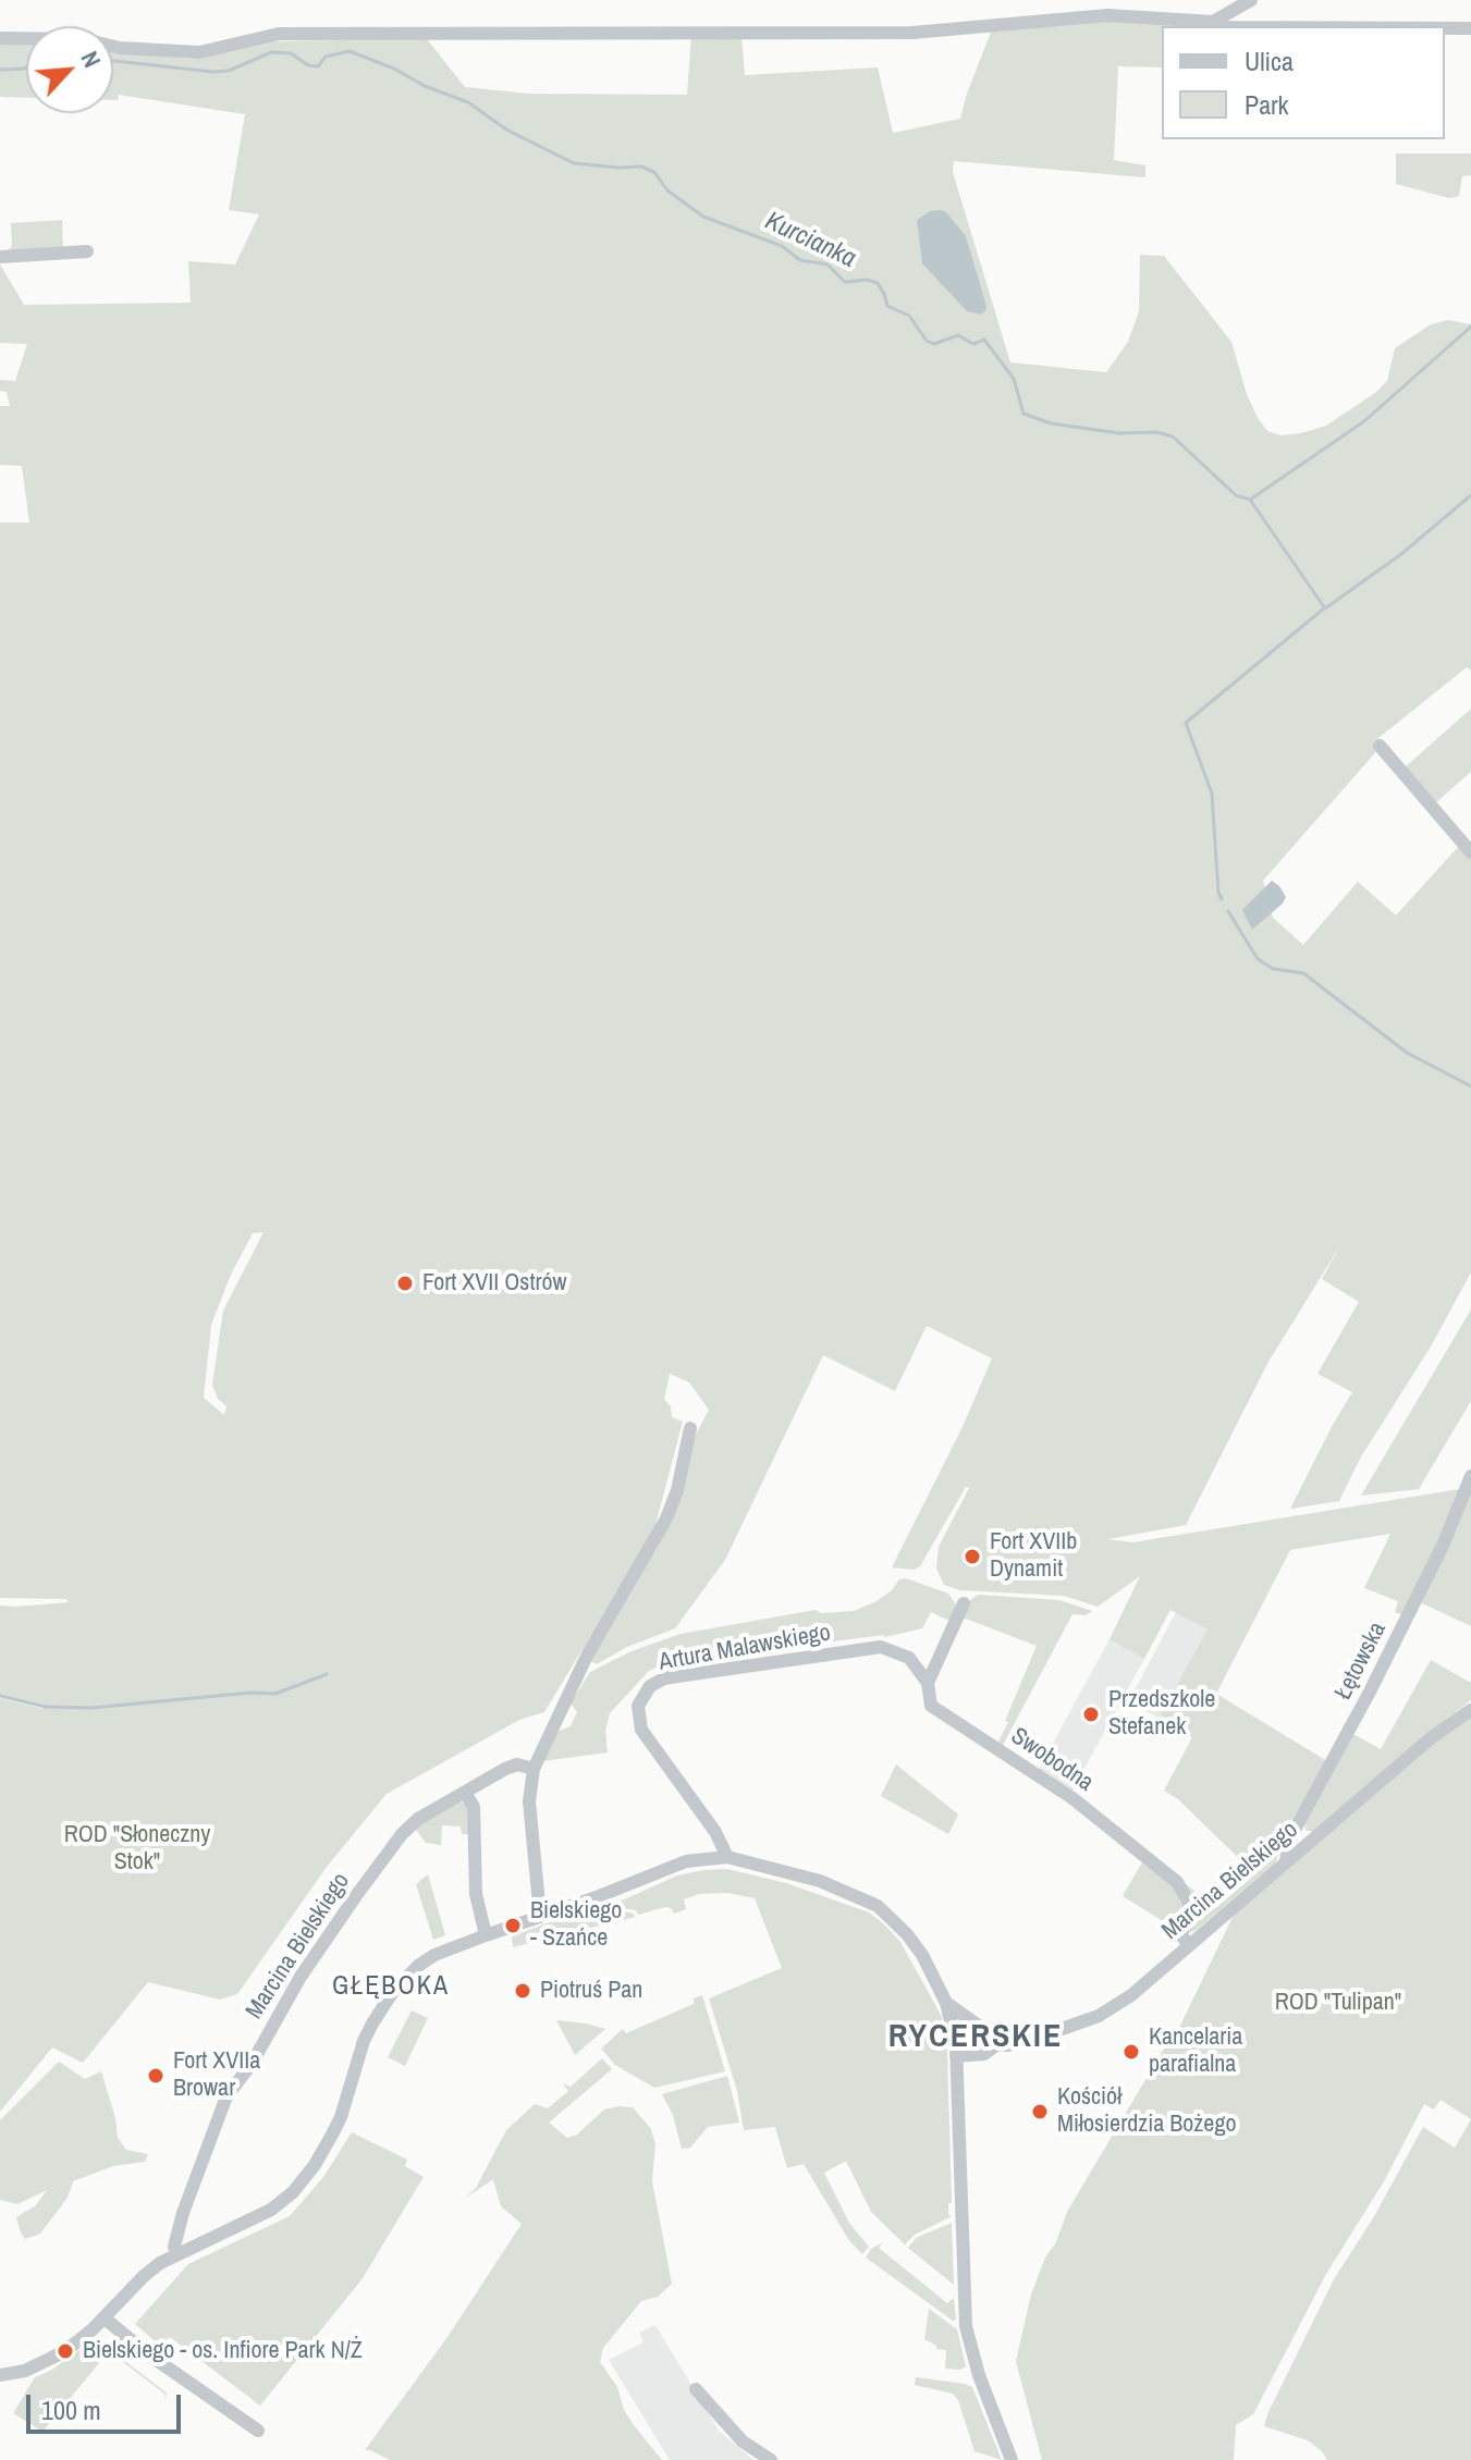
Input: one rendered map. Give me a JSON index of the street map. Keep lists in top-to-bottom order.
{
  "streets": {
    "street": [
      "Artura Malawskiego",
      "Łętowska",
      "Swobodna",
      "Marcina Bielskiego"
    ]
  },
  "crossings": [
    ["Artura Malawskiego", "Swobodna"],
    ["Łętowska", "Marcina Bielskiego"],
    ["Swobodna", "Marcina Bielskiego"]
  ],
  "districts": ["GŁĘBOKA", "RYCERSKIE"],
  "water": ["Kurcianka"],
  "parks": ["ROD \"Słoneczny Stok\"", "ROD \"Tulipan\""],
  "places": [
    "Fort XVII Ostrów",
    "Fort XVIIb Dynamit",
    "Przedszkole Stefanek",
    "Bielskiego - Szańce",
    "Piotruś Pan",
    "Kancelaria parafialna",
    "Fort XVIIa Browar",
    "Kościół Miłosierdzia Bożego",
    "Bielskiego - os. Infiore Park N/Ż"
  ],
  "legend": ["Ulica", "Park"],
  "scale_bar": "100 m",
  "north": "top right"
}
